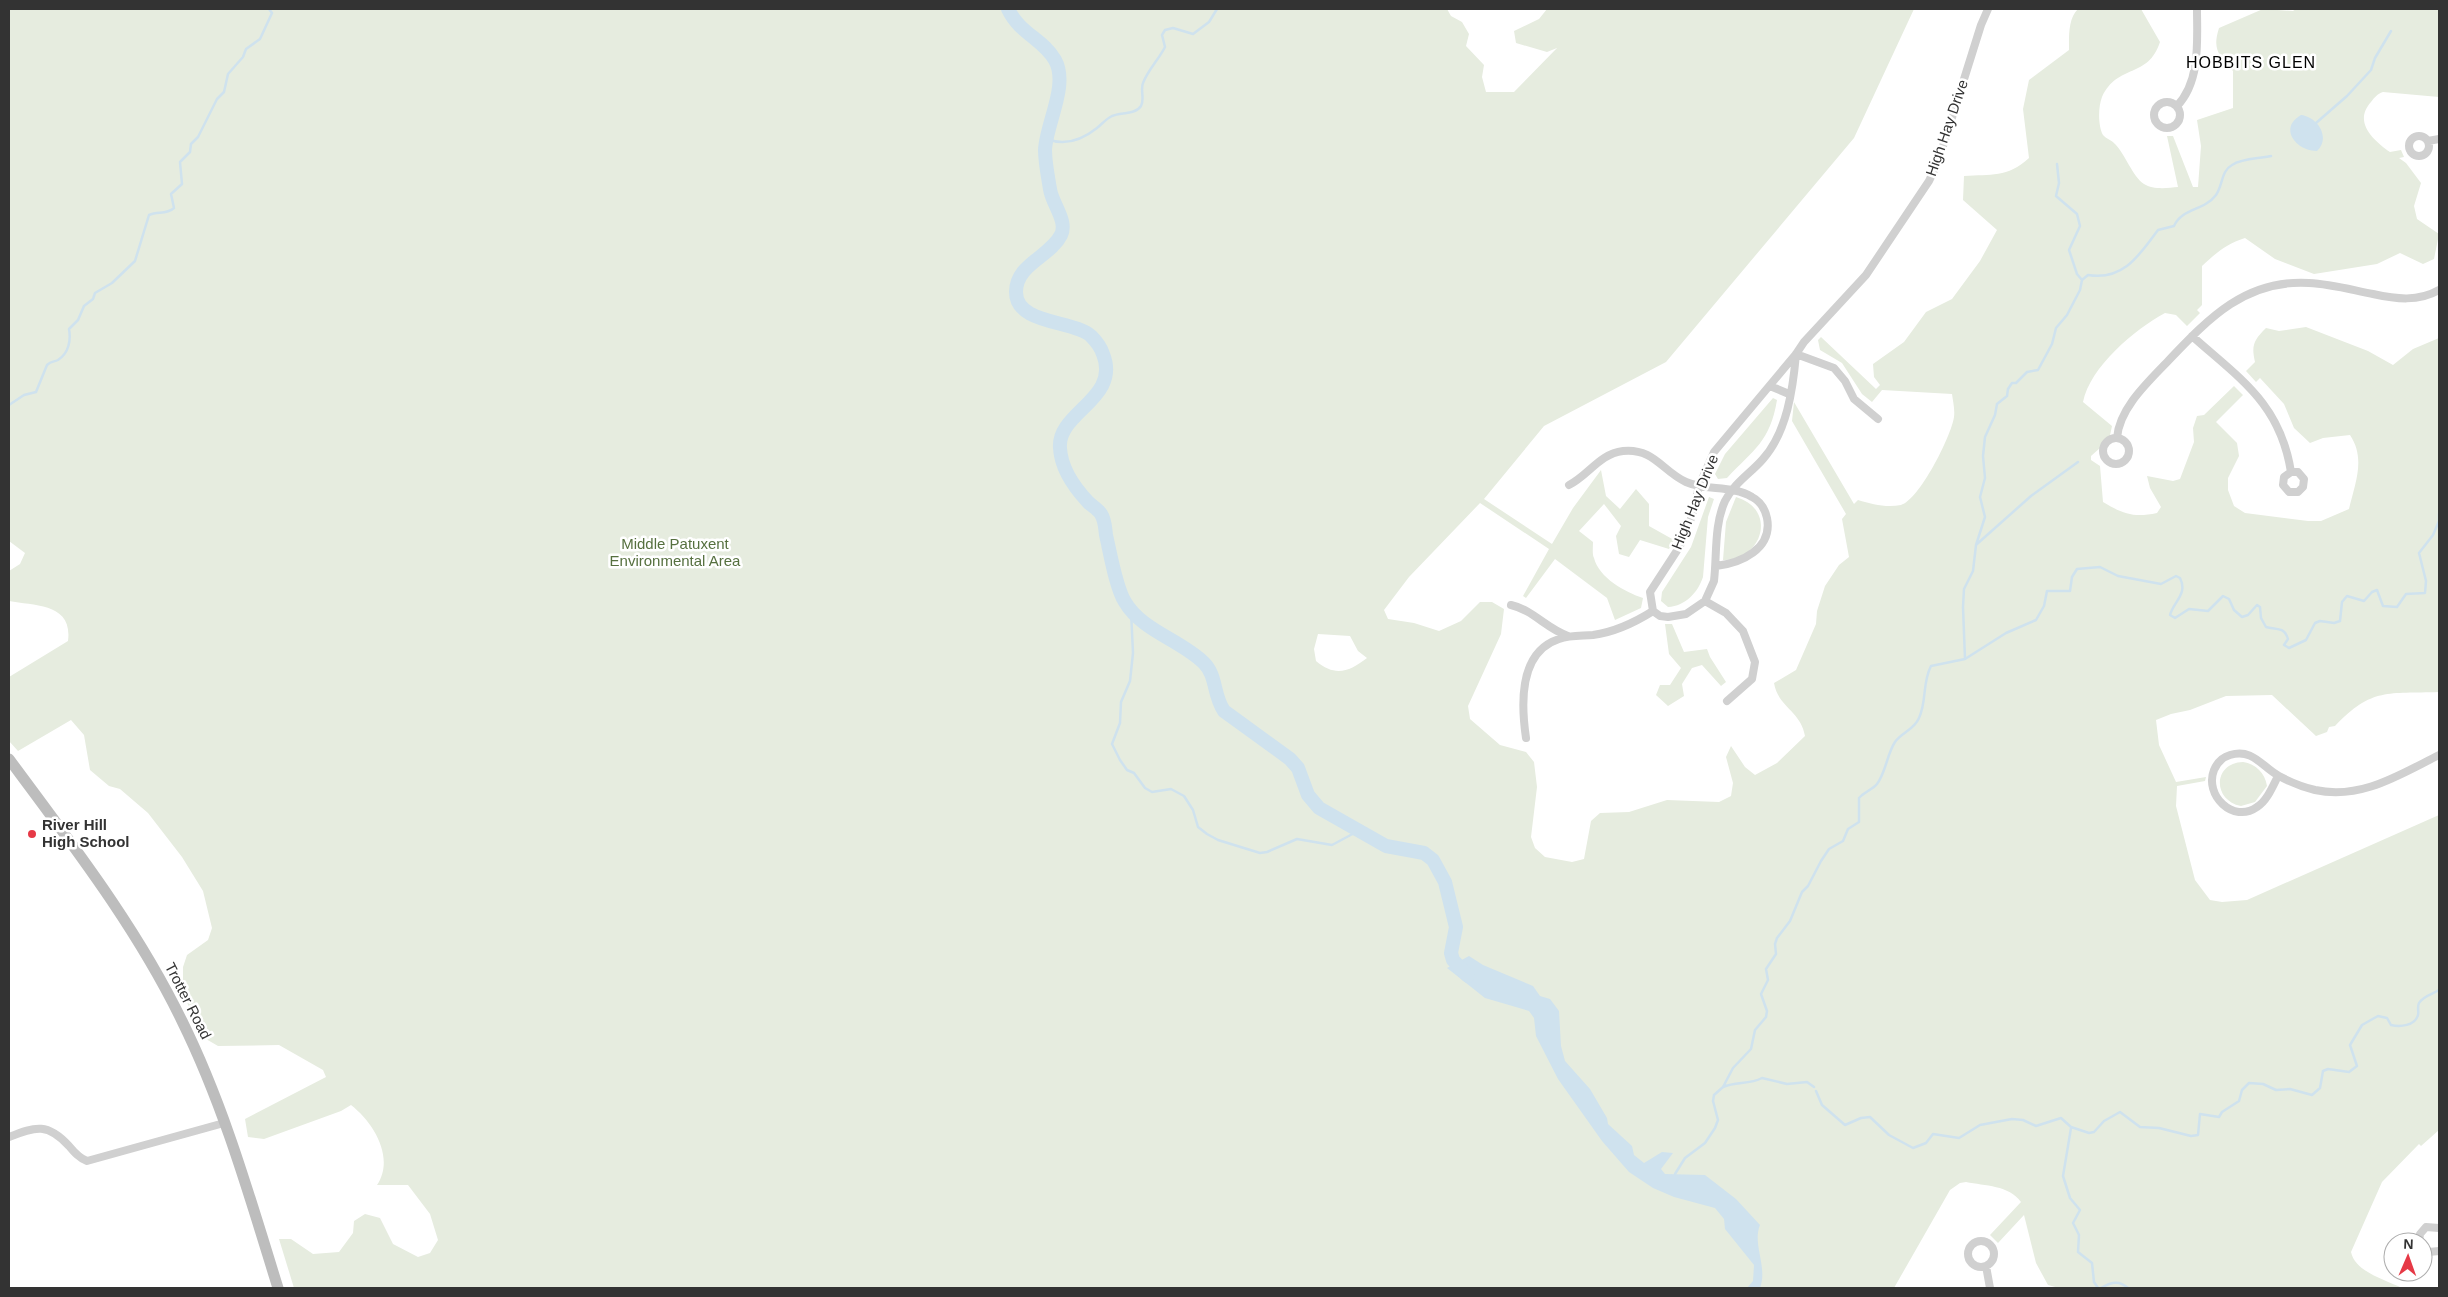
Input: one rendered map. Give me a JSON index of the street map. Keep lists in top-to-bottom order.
{
  "streets": {
    "street": ["High Hay Drive", "Trotter Road"]
  },
  "districts": ["HOBBITS GLEN"],
  "parks": ["Middle Patuxent Environmental Area"],
  "places": ["River Hill High School"],
  "north": "top"
}
